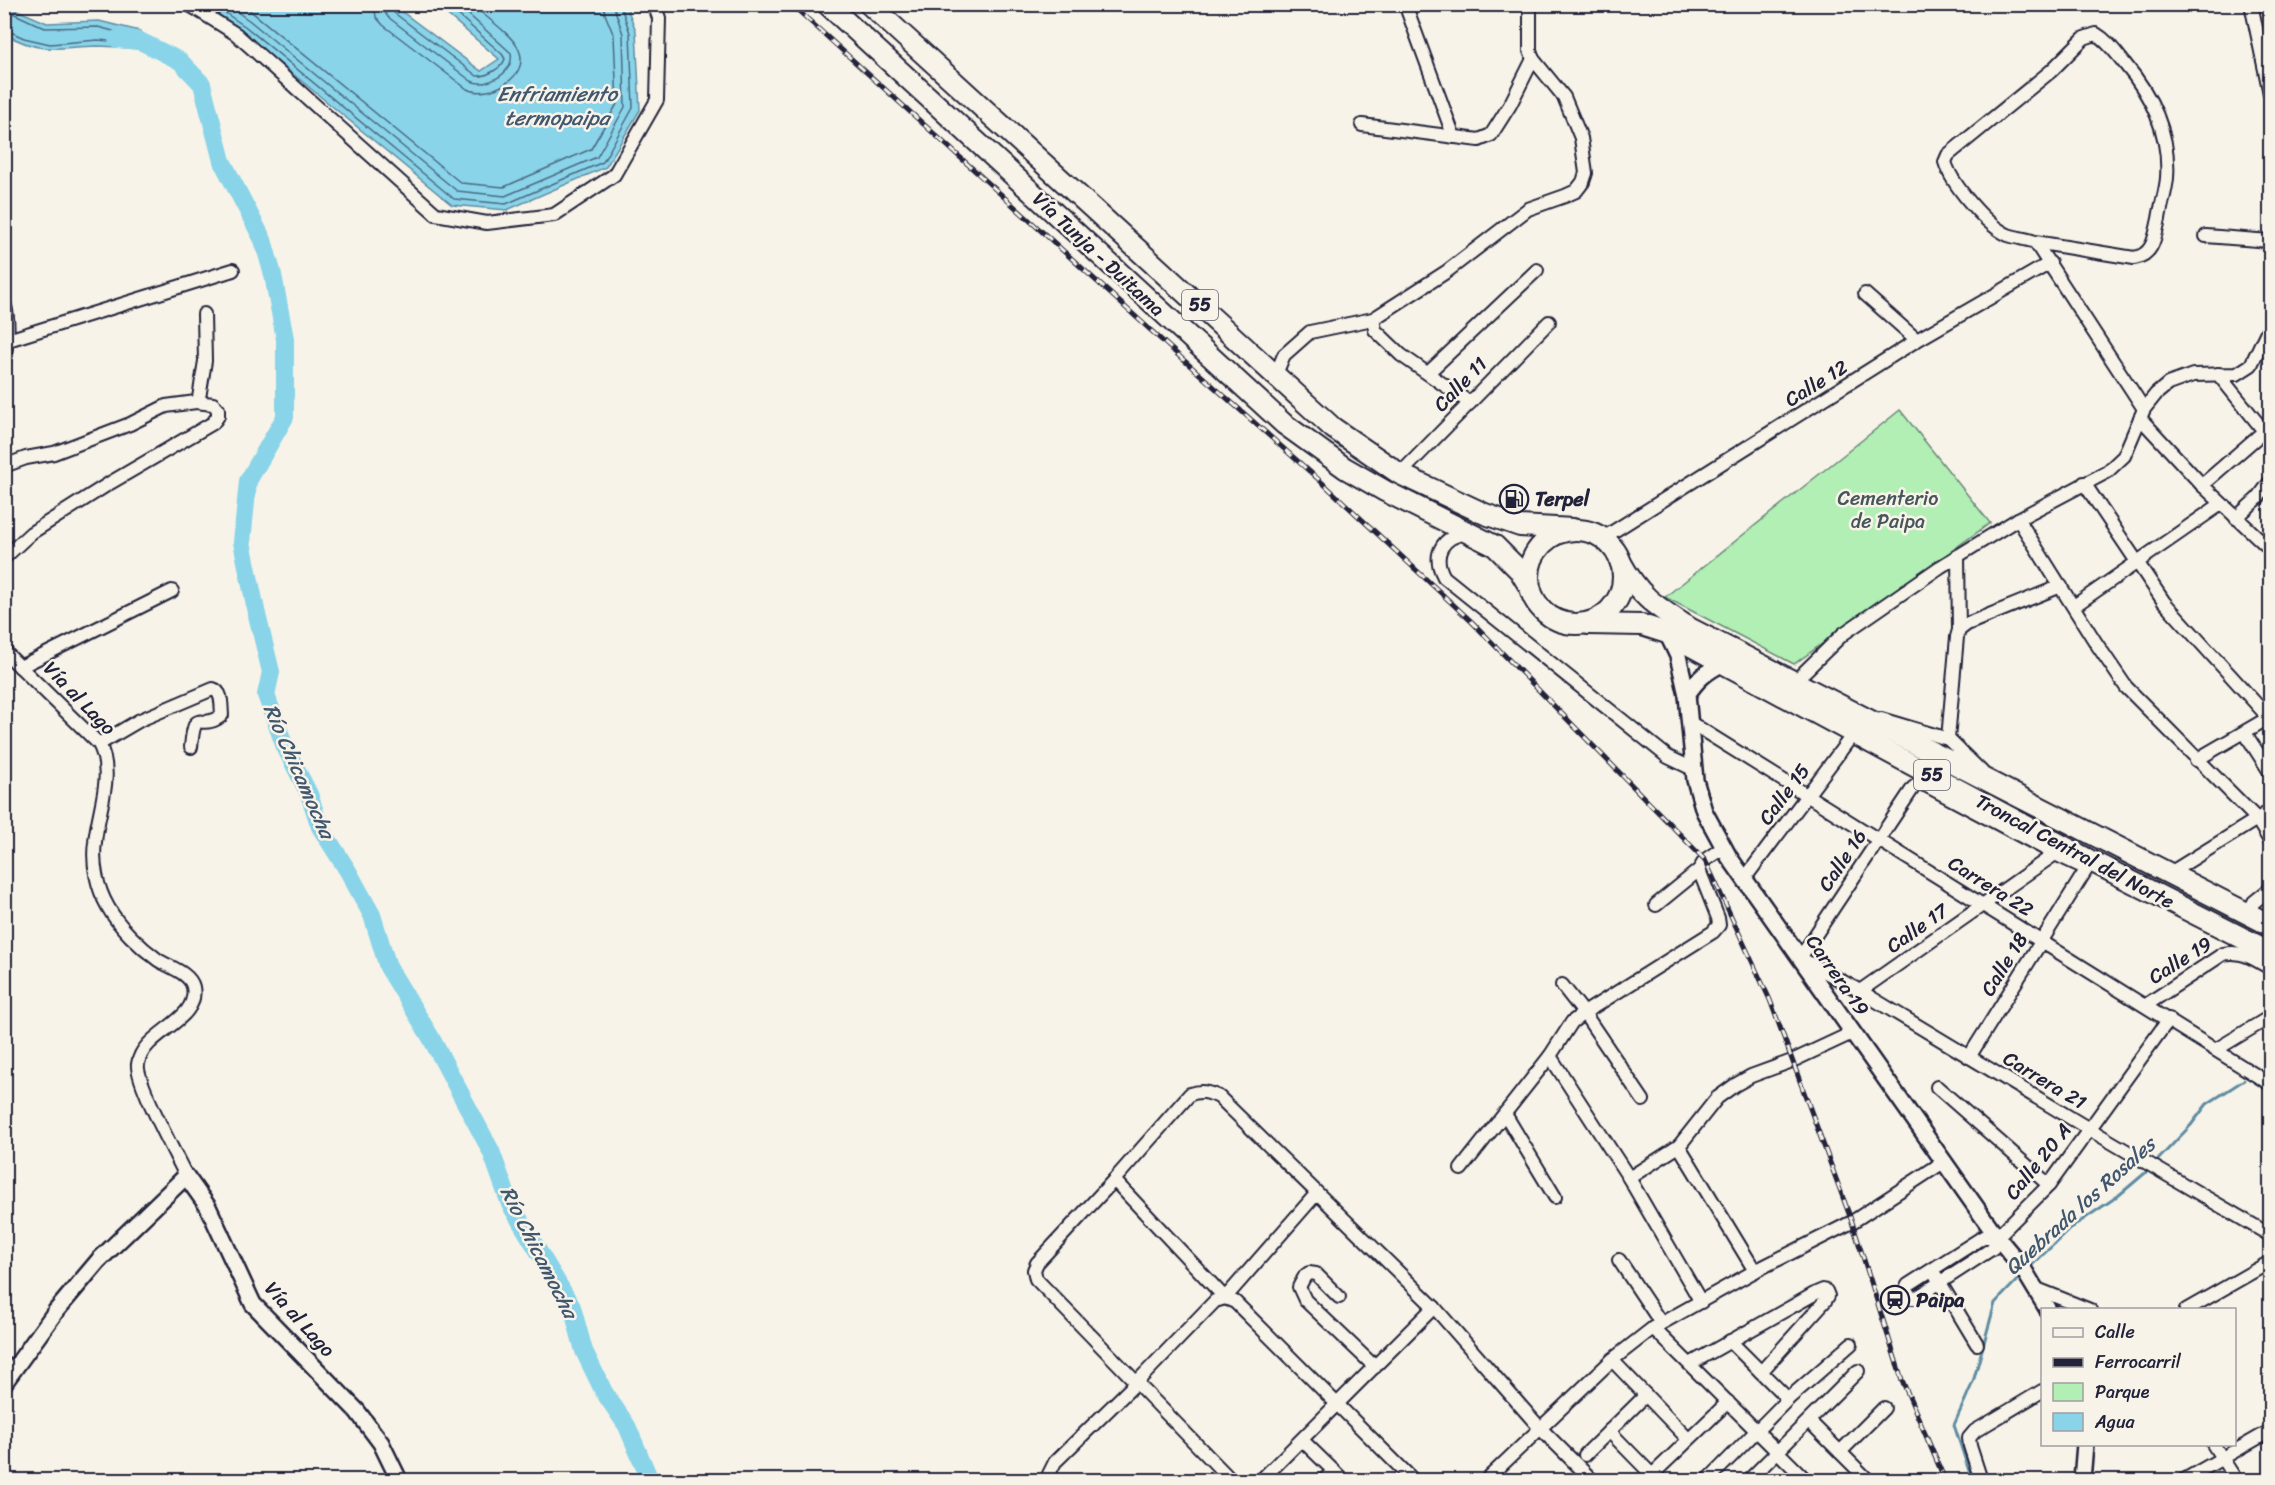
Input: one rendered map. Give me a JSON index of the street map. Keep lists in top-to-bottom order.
{
  "streets": {
    "highway": ["Vía Tunja - Duitama", "55", "Troncal Central del Norte"],
    "street": [
      "Calle 12",
      "Calle 11",
      "Vía al Lago",
      "Calle 15",
      "Calle 16",
      "Carrera 22",
      "Calle 17",
      "Calle 19",
      "Calle 18",
      "Carrera 19",
      "Carrera 21",
      "Calle 20 A"
    ]
  },
  "crossings": [
    ["Vía Tunja - Duitama", "55"],
    ["Vía Tunja - Duitama", "Calle 12"],
    ["Vía Tunja - Duitama", "Calle 11"],
    ["Vía Tunja - Duitama", "Troncal Central del Norte"],
    ["55", "Calle 12"],
    ["55", "Troncal Central del Norte"],
    ["Calle 12", "Troncal Central del Norte"],
    ["Calle 15", "Troncal Central del Norte"],
    ["Calle 15", "Carrera 22"],
    ["Calle 15", "Carrera 19"],
    ["Troncal Central del Norte", "Calle 18"],
    ["Troncal Central del Norte", "Carrera 19"],
    ["Calle 16", "Carrera 22"],
    ["Calle 16", "Calle 17"],
    ["Calle 16", "Carrera 19"],
    ["Calle 16", "Carrera 21"],
    ["Carrera 22", "Calle 17"],
    ["Carrera 22", "Calle 19"],
    ["Carrera 22", "Calle 18"],
    ["Carrera 22", "Carrera 19"],
    ["Carrera 22", "Calle 20 A"],
    ["Calle 17", "Carrera 21"],
    ["Calle 18", "Carrera 21"],
    ["Carrera 19", "Carrera 21"],
    ["Carrera 19", "Calle 20 A"],
    ["Carrera 21", "Calle 20 A"]
  ],
  "water": ["Enfriamiento termopaipa", "Río Chicamocha", "Quebrada los Rosales"],
  "parks": ["Cementerio de Paipa"],
  "places": {
    "fuel station": ["Terpel"],
    "station": ["Paipa"]
  },
  "legend": [
    "Calle",
    "Ferrocarril",
    "Parque",
    "Agua"
  ]
}
